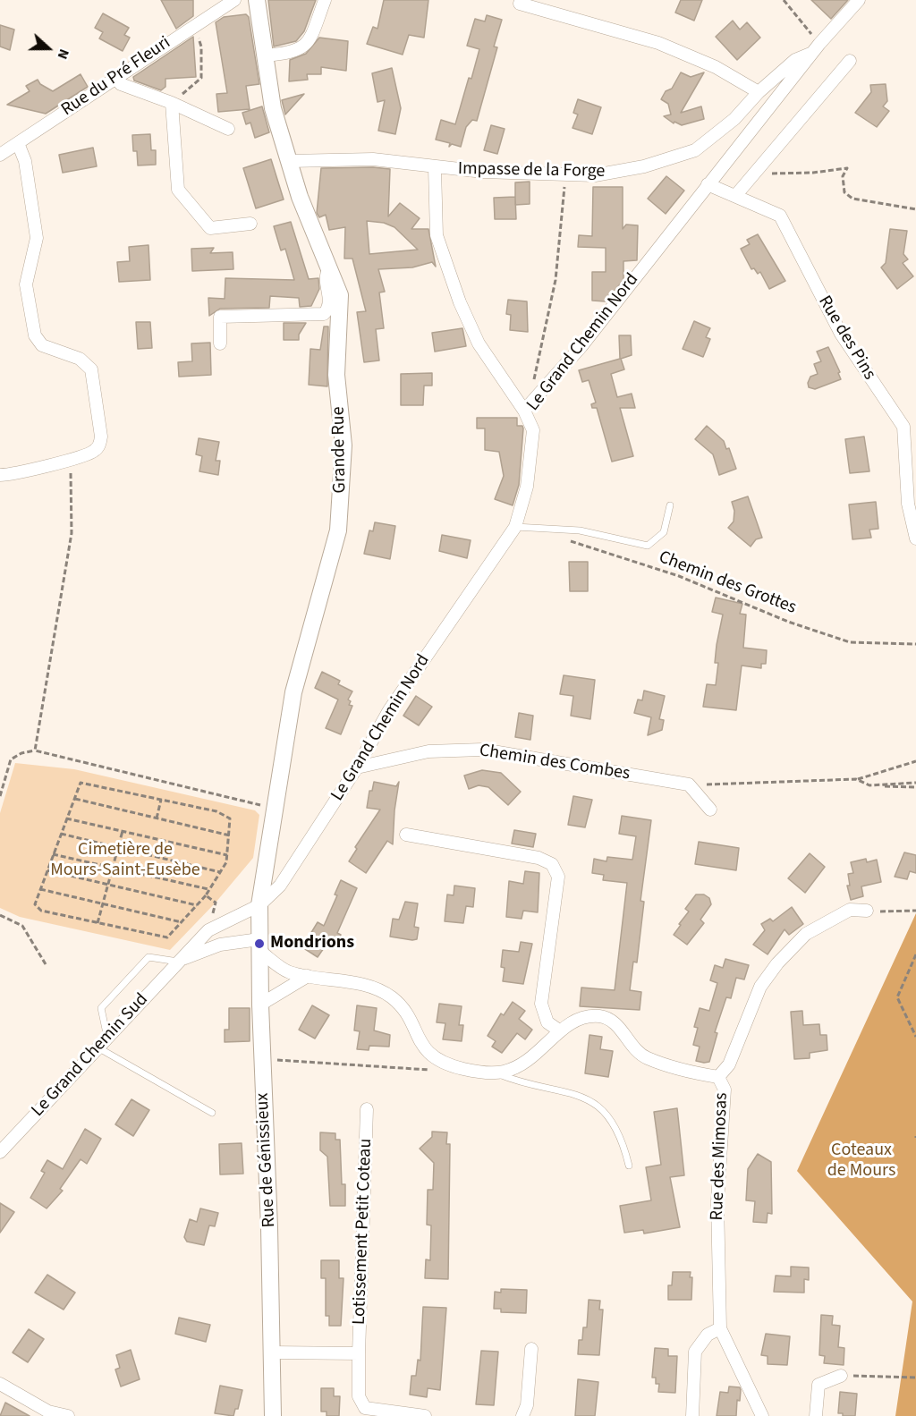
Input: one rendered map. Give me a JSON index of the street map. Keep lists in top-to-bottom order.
{
  "streets": {
    "street": [
      "Rue du Pré Fleuri",
      "Impasse de la Forge",
      "Rue des Pins",
      "Le Grand Chemin Nord",
      "Grande Rue",
      "Chemin des Combes",
      "Le Grand Chemin Sud",
      "Rue des Mimosas",
      "Rue de Génissieux",
      "Lotissement Petit Coteau"
    ],
    "path": ["Chemin des Grottes"]
  },
  "crossings": [
    ["Impasse de la Forge", "Le Grand Chemin Nord"],
    ["Impasse de la Forge", "Grande Rue"],
    ["Rue des Pins", "Le Grand Chemin Nord"],
    ["Le Grand Chemin Nord", "Grande Rue"],
    ["Le Grand Chemin Nord", "Chemin des Combes"],
    ["Le Grand Chemin Nord", "Le Grand Chemin Sud"],
    ["Le Grand Chemin Nord", "Rue de Génissieux"],
    ["Grande Rue", "Rue de Génissieux"],
    ["Rue des Mimosas", "Rue de Génissieux"]
  ],
  "parks": ["Cimetière de Mours-Saint-Eusèbe", "Coteaux de Mours"],
  "places": ["Mondrions"],
  "north": "right"
}
